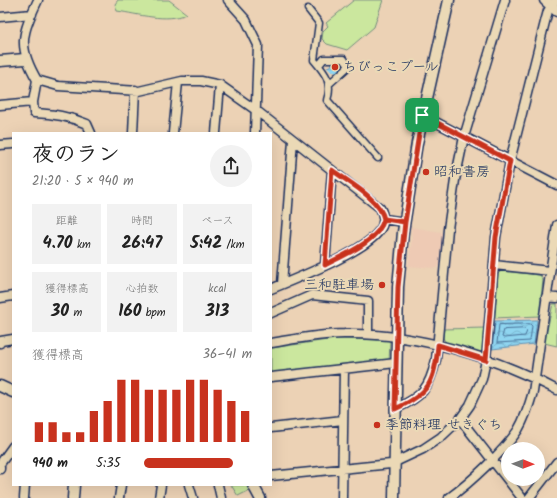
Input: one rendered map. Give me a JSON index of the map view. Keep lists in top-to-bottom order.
{
  "places": [
    "ちびっこプール",
    "昭和書房",
    "三和駐車場",
    "季節料理 せきぐち"
  ],
  "north": "right",
  "page": {
    "heading": ["夜のラン", "21:20 · 5 × 940 m"],
    "stats": [
      ["距離", "4.70 km"],
      ["時間", "26:47"],
      ["ペース", "5:42 /km"],
      ["獲得標高", "30 m"],
      ["心拍数", "160 bpm"],
      ["kcal", "313"]
    ],
    "chart": ["獲得標高", "36–41 m"],
    "list": [
      {
        "name": "940 m",
        "note": "5:35"
      }
    ]
  }
}
